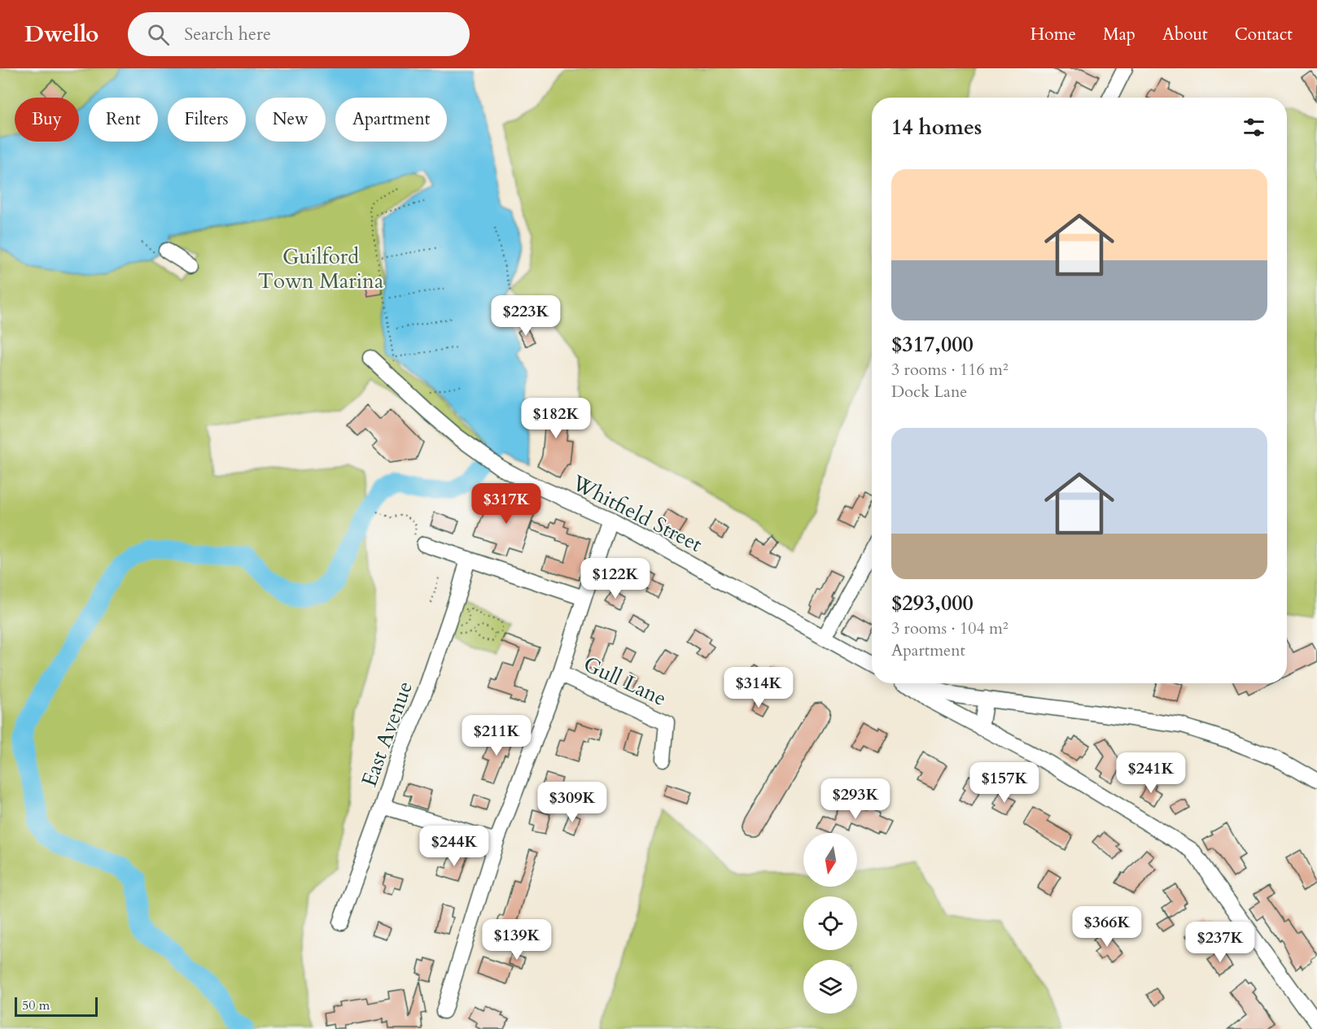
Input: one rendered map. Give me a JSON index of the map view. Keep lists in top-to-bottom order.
{
  "streets": {
    "street": ["Whitfield Street", "Gull Lane", "East Avenue"]
  },
  "parks": ["Guilford Town Marina"],
  "scale_bar": "50 m",
  "north": "bottom",
  "page": {
    "header": "Dwello",
    "search": "Search here",
    "nav": [
      "Home",
      "Map",
      "About",
      "Contact"
    ],
    "chip": [
      "Buy",
      "Rent",
      "Filters",
      "New",
      "Apartment"
    ],
    "heading": "14 homes",
    "list": [
      {
        "name": "$317,000",
        "note": "3 rooms · 116 m² · Dock Lane"
      },
      {
        "name": "$293,000",
        "note": "3 rooms · 104 m² · Apartment"
      }
    ],
    "price": [
      "$223K",
      "$182K",
      "$317K",
      "$122K",
      "$314K",
      "$211K",
      "$241K",
      "$157K",
      "$293K",
      "$309K",
      "$244K",
      "$366K",
      "$139K",
      "$237K"
    ],
    "scale": "50 m"
  }
}
